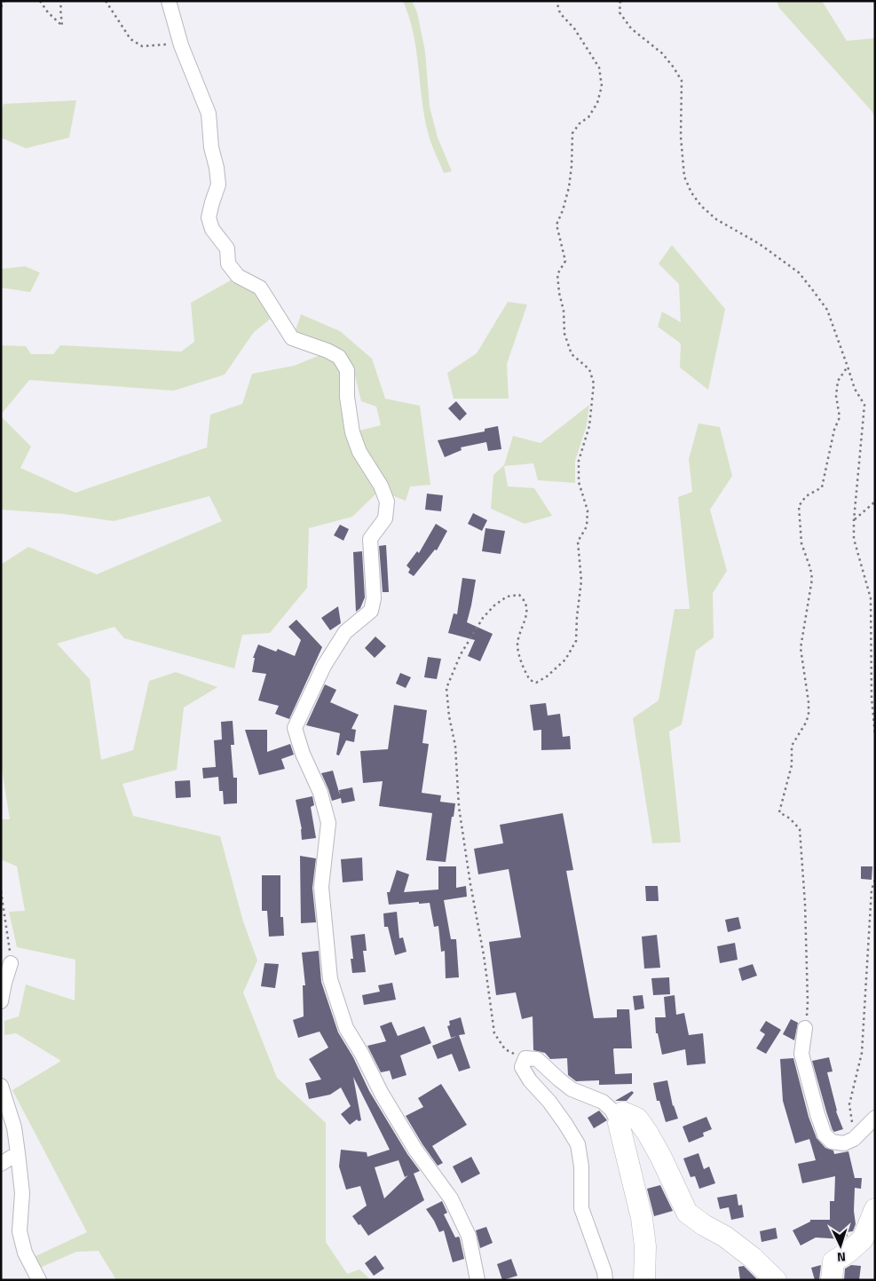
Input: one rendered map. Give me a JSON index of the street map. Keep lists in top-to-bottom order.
{
  "north": "bottom"
}
